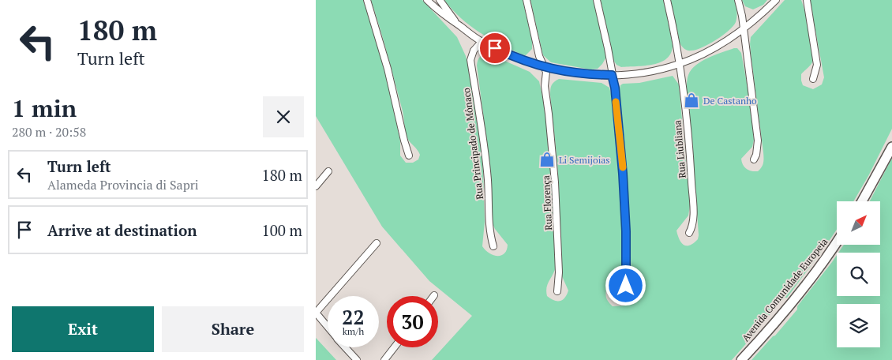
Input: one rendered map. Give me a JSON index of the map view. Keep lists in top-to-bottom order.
{
  "streets": {
    "street": [
      "Rua Principado de Mônaco",
      "Rua Liubliana",
      "Rua Florença",
      "Avenida Comunidade Europeia"
    ]
  },
  "places": {
    "shop": ["De Castanho", "Li Semijoias"]
  },
  "north": "top right",
  "page": {
    "turn": ["180 m", "Turn left"],
    "heading": ["1 min", "280 m · 20:58"],
    "list": [
      {
        "name": "Turn left",
        "note": "Alameda Provincia di Sapri",
        "value": "180 m"
      },
      {
        "name": "Arrive at destination",
        "value": "100 m"
      }
    ],
    "speed": "22 km/h",
    "limit": "30",
    "buttons": ["Exit", "Share"]
  }
}
